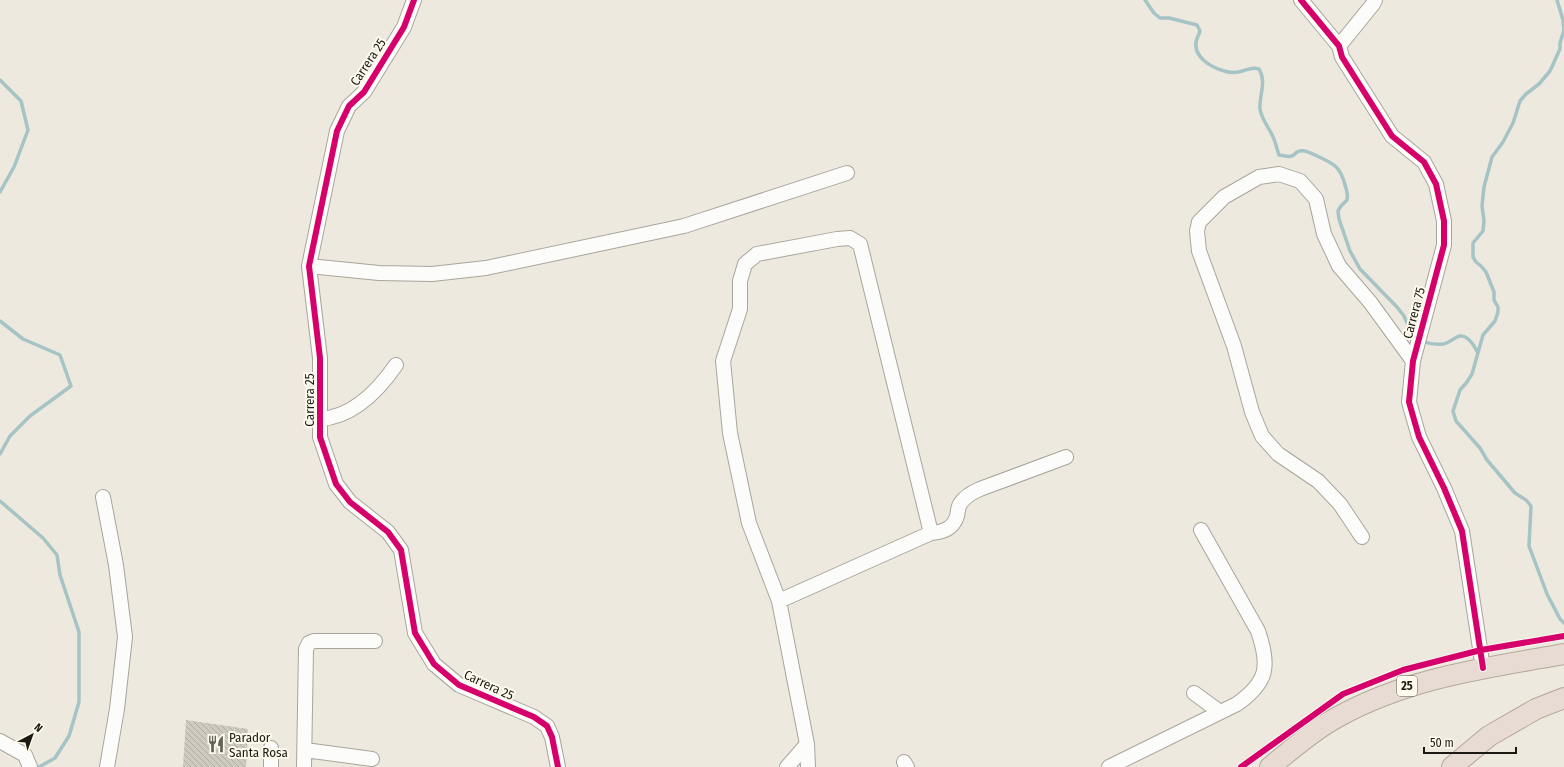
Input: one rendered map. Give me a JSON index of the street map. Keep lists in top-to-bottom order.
{
  "streets": {
    "highway": ["25"],
    "street": ["Carrera 25", "Carrera 75"]
  },
  "crossings": [
    ["Carrera 75", "25"]
  ],
  "places": {
    "restaurant": ["Parador Santa Rosa"]
  },
  "scale_bar": "50 m",
  "north": "top right"
}
